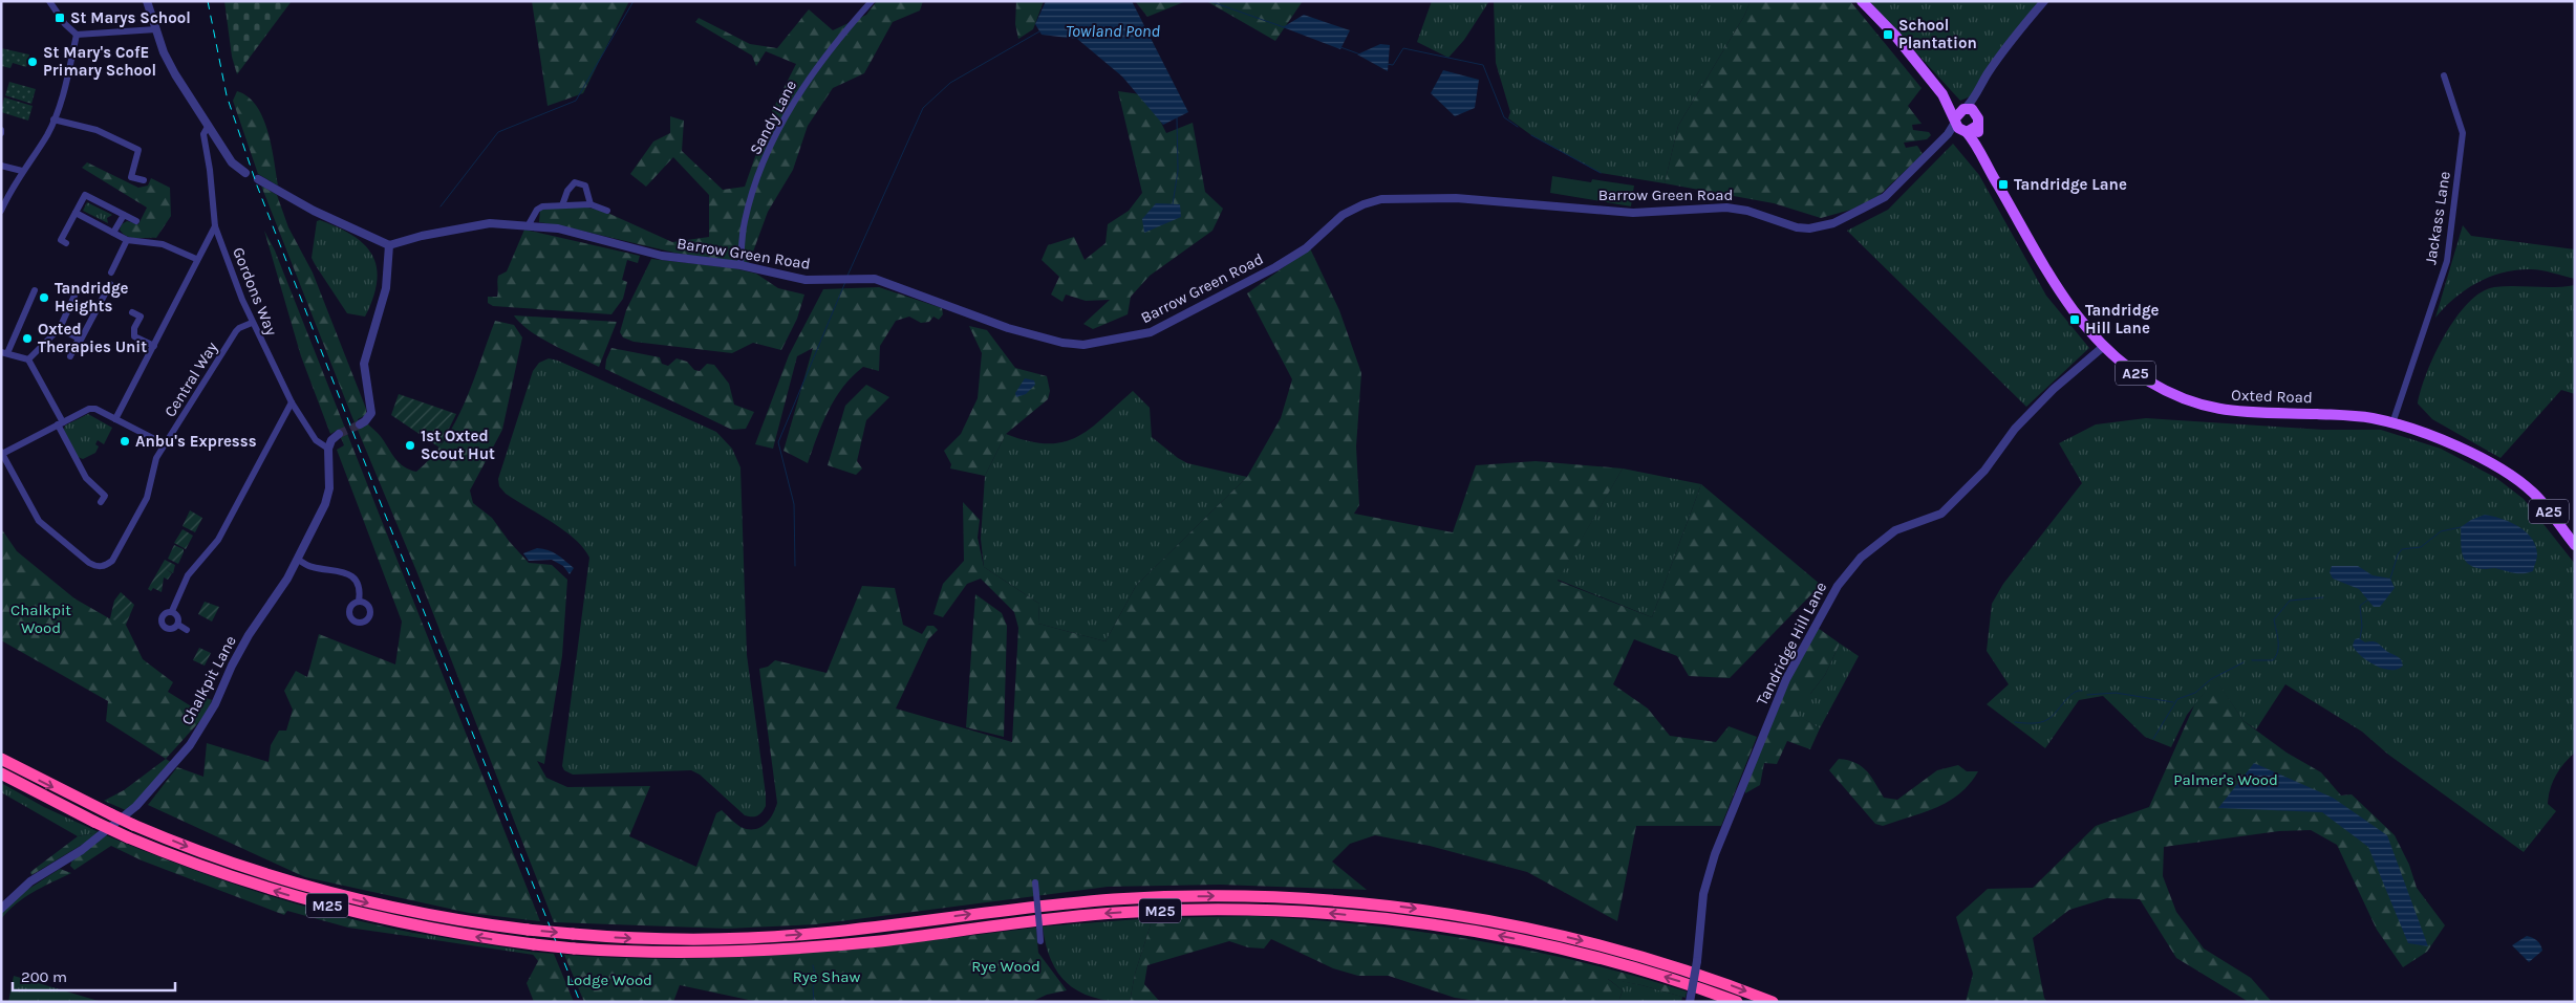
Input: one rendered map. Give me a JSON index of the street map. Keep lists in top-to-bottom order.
{
  "streets": {
    "highway": ["M25"],
    "main road": ["A25", "Oxted Road"],
    "street": [
      "Sandy Lane",
      "Barrow Green Road",
      "Jackass Lane",
      "Gordons Way",
      "Central Way",
      "Tandridge Hill Lane",
      "Chalkpit Lane"
    ]
  },
  "crossings": [
    ["Sandy Lane", "Barrow Green Road"],
    ["Barrow Green Road", "A25"],
    ["Barrow Green Road", "Oxted Road"],
    ["Jackass Lane", "Oxted Road"],
    ["Gordons Way", "Central Way"],
    ["Gordons Way", "Chalkpit Lane"],
    ["A25", "Oxted Road"],
    ["Oxted Road", "Tandridge Hill Lane"]
  ],
  "water": ["Towland Pond"],
  "parks": [
    "Chalkpit Wood",
    "Palmer's Wood",
    "Rye Wood",
    "Rye Shaw",
    "Lodge Wood"
  ],
  "places": {
    "transit": [
      "St Marys School",
      "School Plantation",
      "Tandridge Lane",
      "Tandridge Hill Lane"
    ],
    "other": [
      "St Mary's CofE Primary School",
      "Tandridge Heights",
      "Oxted Therapies Unit",
      "Anbu's Expresss",
      "1st Oxted Scout Hut"
    ]
  },
  "scale_bar": "200 m"
}
